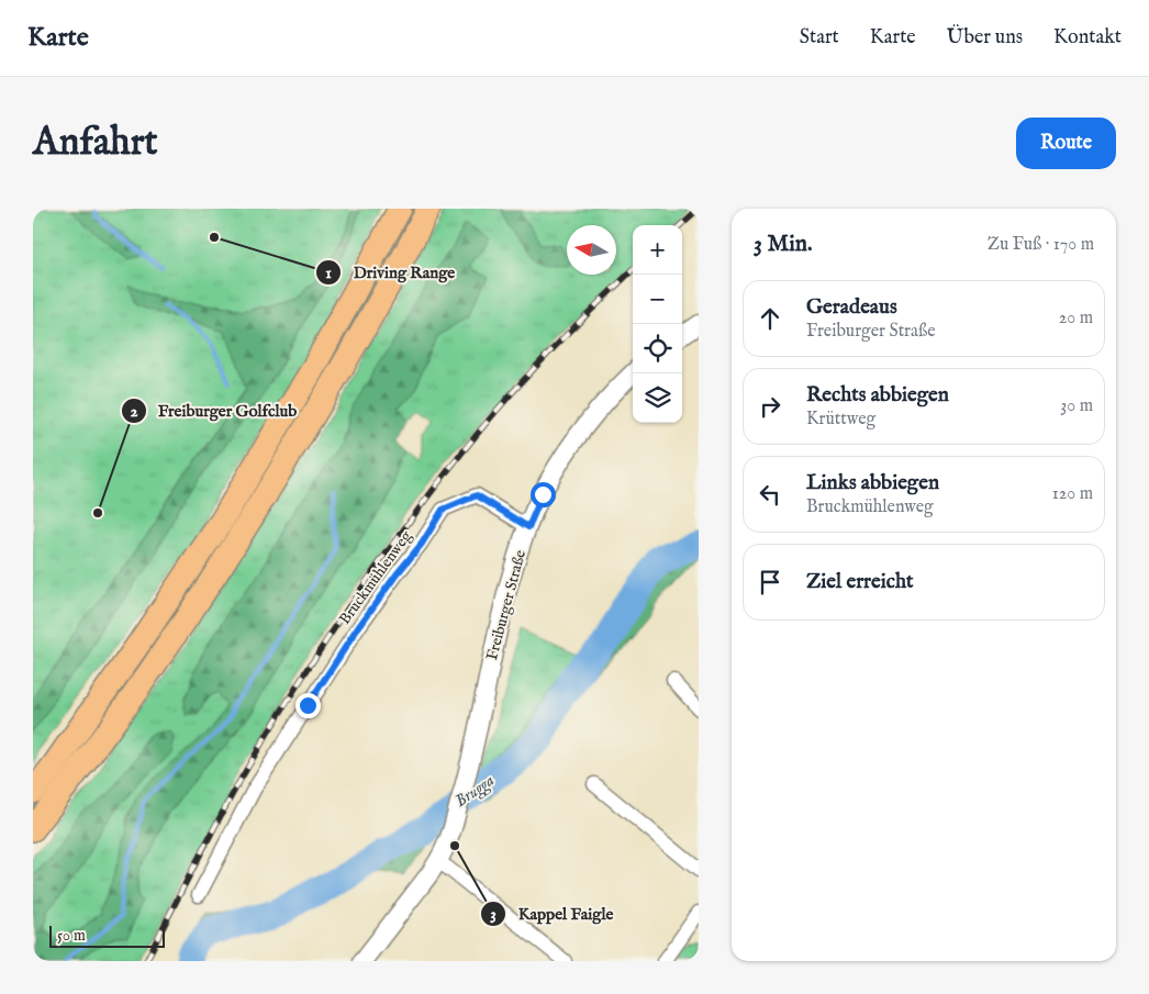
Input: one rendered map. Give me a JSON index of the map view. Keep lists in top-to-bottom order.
{
  "streets": {
    "street": ["Bruckmühlenweg", "Freiburger Straße"]
  },
  "crossings": [
    ["Bruckmühlenweg", "Freiburger Straße"]
  ],
  "water": ["Brugga"],
  "places": ["Driving Range", "Freiburger Golfclub", "Kappel Faigle"],
  "scale_bar": "50 m",
  "north": "left",
  "page": {
    "header": "Karte",
    "nav": [
      "Start",
      "Karte",
      "Über uns",
      "Kontakt"
    ],
    "buttons": "Route",
    "title": "Anfahrt",
    "heading": ["3 Min.", "Zu Fuß · 170 m"],
    "map_buttons": ["+", "−"],
    "list": [
      ["Geradeaus", "Freiburger Straße", "20 m"],
      ["Rechts abbiegen", "Krüttweg", "30 m"],
      ["Links abbiegen", "Bruckmühlenweg", "120 m"],
      "Ziel erreicht"
    ],
    "scale": "50 m"
  }
}
